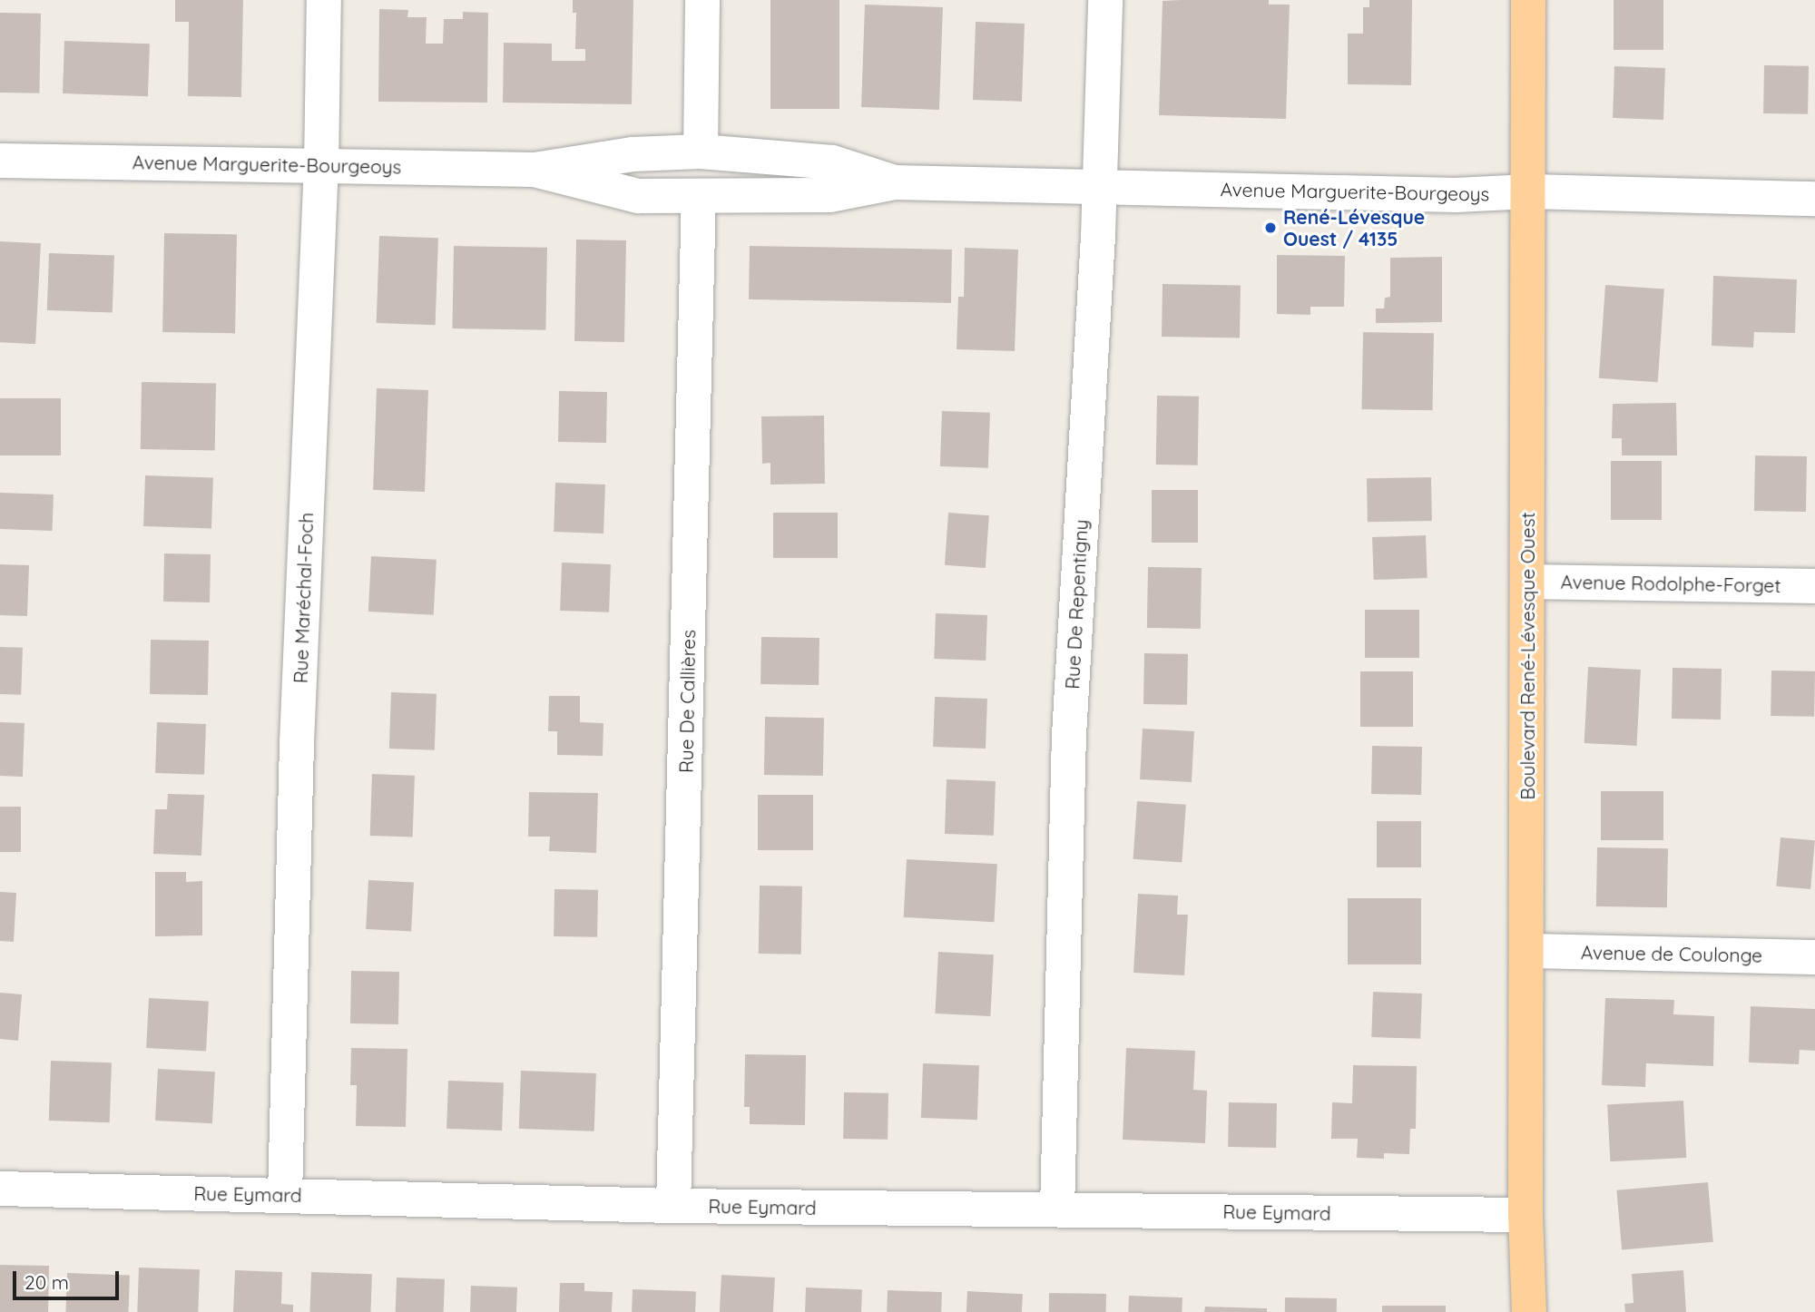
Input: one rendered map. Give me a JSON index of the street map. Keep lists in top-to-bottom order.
{
  "streets": {
    "main road": ["Boulevard René-Lévesque Ouest"],
    "street": [
      "Avenue Marguerite-Bourgeoys",
      "Avenue Rodolphe-Forget",
      "Rue Maréchal-Foch",
      "Rue De Repentigny",
      "Rue De Callières",
      "Avenue de Coulonge",
      "Rue Eymard"
    ]
  },
  "crossings": [
    ["Avenue Marguerite-Bourgeoys", "Rue Maréchal-Foch"],
    ["Avenue Marguerite-Bourgeoys", "Rue De Repentigny"],
    ["Avenue Marguerite-Bourgeoys", "Boulevard René-Lévesque Ouest"],
    ["Avenue Marguerite-Bourgeoys", "Rue De Callières"],
    ["Avenue Rodolphe-Forget", "Boulevard René-Lévesque Ouest"],
    ["Rue Maréchal-Foch", "Rue Eymard"],
    ["Rue De Repentigny", "Rue Eymard"],
    ["Boulevard René-Lévesque Ouest", "Avenue de Coulonge"],
    ["Boulevard René-Lévesque Ouest", "Rue Eymard"],
    ["Rue De Callières", "Rue Eymard"]
  ],
  "places": ["René-Lévesque Ouest / 4135"],
  "scale_bar": "20 m"
}
